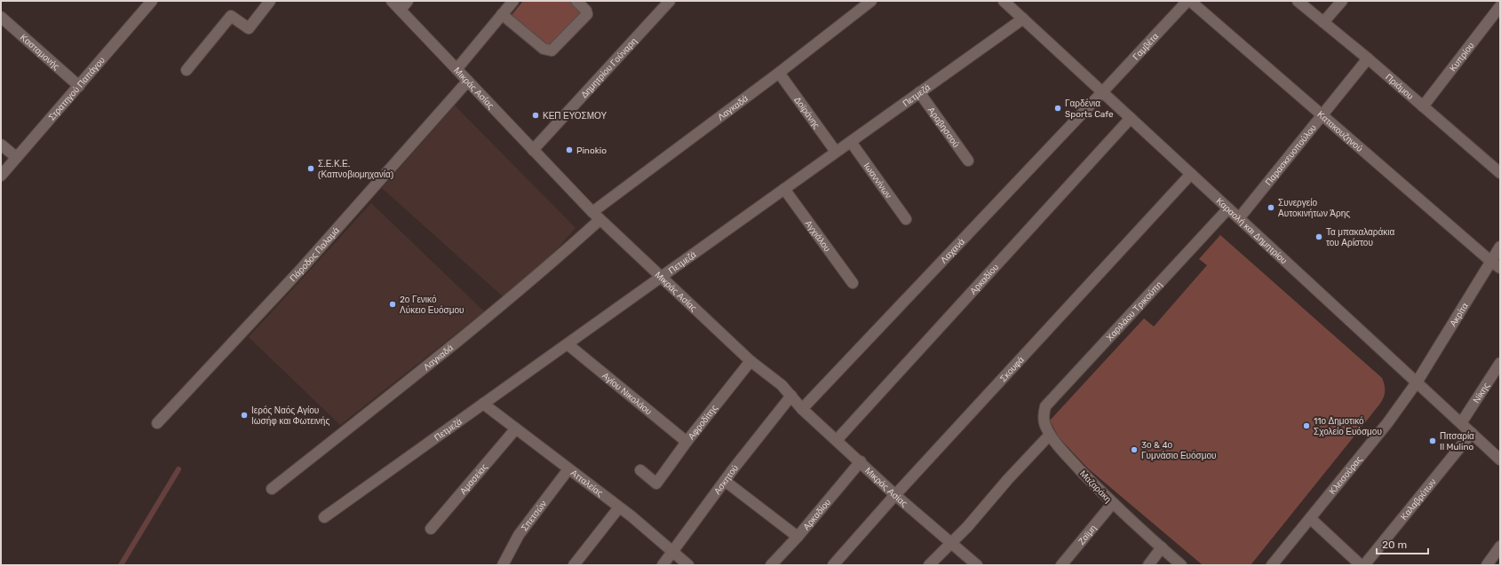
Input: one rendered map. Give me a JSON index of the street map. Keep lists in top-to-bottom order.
{
  "streets": {
    "street": [
      "Γαμβέτα",
      "Κασταμονής",
      "Κυπρίου",
      "Δημητρίου Γούναρη",
      "Πριάμου",
      "Μικράς Ασίας",
      "Στρατηγού Παπάγου",
      "Πετμεζά",
      "Λαγκαδά",
      "Δοϊράνης",
      "Αραβησσού",
      "Κατακουζηνού",
      "Παρασκευοπούλου",
      "Ιωαννίνων",
      "Καραολή και Δημητρίου",
      "Αγχιάλου",
      "Λαχανά",
      "Πάροδος Παλαμά",
      "Αρκαδίου",
      "Χαριλάου Τρικούπη",
      "Ακρίτα",
      "Σκουφά",
      "Αγίου Νικολάου",
      "Νίκης",
      "Αφροδίτης",
      "Κλεισούρας",
      "Αμασείας",
      "Ασκητού",
      "Ατταλείας",
      "Μαζαράκη",
      "Καλαβρύτων",
      "Σπετσών",
      "Ζαϊμη"
    ]
  },
  "crossings": [
    ["Γαμβέτα", "Κατακουζηνού"],
    ["Γαμβέτα", "Καραολή και Δημητρίου"],
    ["Γαμβέτα", "Λαχανά"],
    ["Κασταμονής", "Στρατηγού Παπάγου"],
    ["Κυπρίου", "Πριάμου"],
    ["Δημητρίου Γούναρη", "Μικράς Ασίας"],
    ["Πριάμου", "Παρασκευοπούλου"],
    ["Μικράς Ασίας", "Πετμεζά"],
    ["Μικράς Ασίας", "Λαγκαδά"],
    ["Μικράς Ασίας", "Λαχανά"],
    ["Μικράς Ασίας", "Πάροδος Παλαμά"],
    ["Μικράς Ασίας", "Αρκαδίου"],
    ["Μικράς Ασίας", "Σκουφά"],
    ["Μικράς Ασίας", "Αφροδίτης"],
    ["Μικράς Ασίας", "Ασκητού"],
    ["Πετμεζά", "Δοϊράνης"],
    ["Πετμεζά", "Αραβησσού"],
    ["Πετμεζά", "Ιωαννίνων"],
    ["Πετμεζά", "Καραολή και Δημητρίου"],
    ["Πετμεζά", "Αγχιάλου"],
    ["Πετμεζά", "Αγίου Νικολάου"],
    ["Πετμεζά", "Ατταλείας"],
    ["Λαγκαδά", "Δοϊράνης"],
    ["Κατακουζηνού", "Παρασκευοπούλου"],
    ["Κατακουζηνού", "Ακρίτα"],
    ["Παρασκευοπούλου", "Καραολή και Δημητρίου"],
    ["Καραολή και Δημητρίου", "Λαχανά"],
    ["Καραολή και Δημητρίου", "Αρκαδίου"],
    ["Καραολή και Δημητρίου", "Χαριλάου Τρικούπη"],
    ["Καραολή και Δημητρίου", "Ακρίτα"],
    ["Καραολή και Δημητρίου", "Σκουφά"],
    ["Καραολή και Δημητρίου", "Νίκης"],
    ["Καραολή και Δημητρίου", "Κλεισούρας"],
    ["Καραολή και Δημητρίου", "Καλαβρύτων"],
    ["Χαριλάου Τρικούπη", "Μαζαράκη"],
    ["Ακρίτα", "Κλεισούρας"],
    ["Αγίου Νικολάου", "Αφροδίτης"],
    ["Αμασείας", "Ατταλείας"],
    ["Ασκητού", "Ατταλείας"],
    ["Ατταλείας", "Σπετσών"],
    ["Μαζαράκη", "Ζαϊμη"]
  ],
  "places": [
    "Γαρδένια Sports Cafe",
    "ΚΕΠ ΕΥΟΣΜΟΥ",
    "Pinokio",
    "Σ.Ε.Κ.Ε. (Καπνοβιομηχανία)",
    "Συνεργείο Αυτοκινήτων Άρης",
    "Τα μπακαλαράκια του Αρίστου",
    "2ο Γενικό Λύκειο Ευόσμου",
    "Ιερός Ναός Αγίου Ιωσήφ και Φωτεινής",
    "11ο Δημοτικό Σχολείο Ευόσμου",
    "Πιτσαρία Il Mulino",
    "3ο & 4ο Γυμνάσιο Ευόσμου"
  ],
  "scale_bar": "20 m"
}
